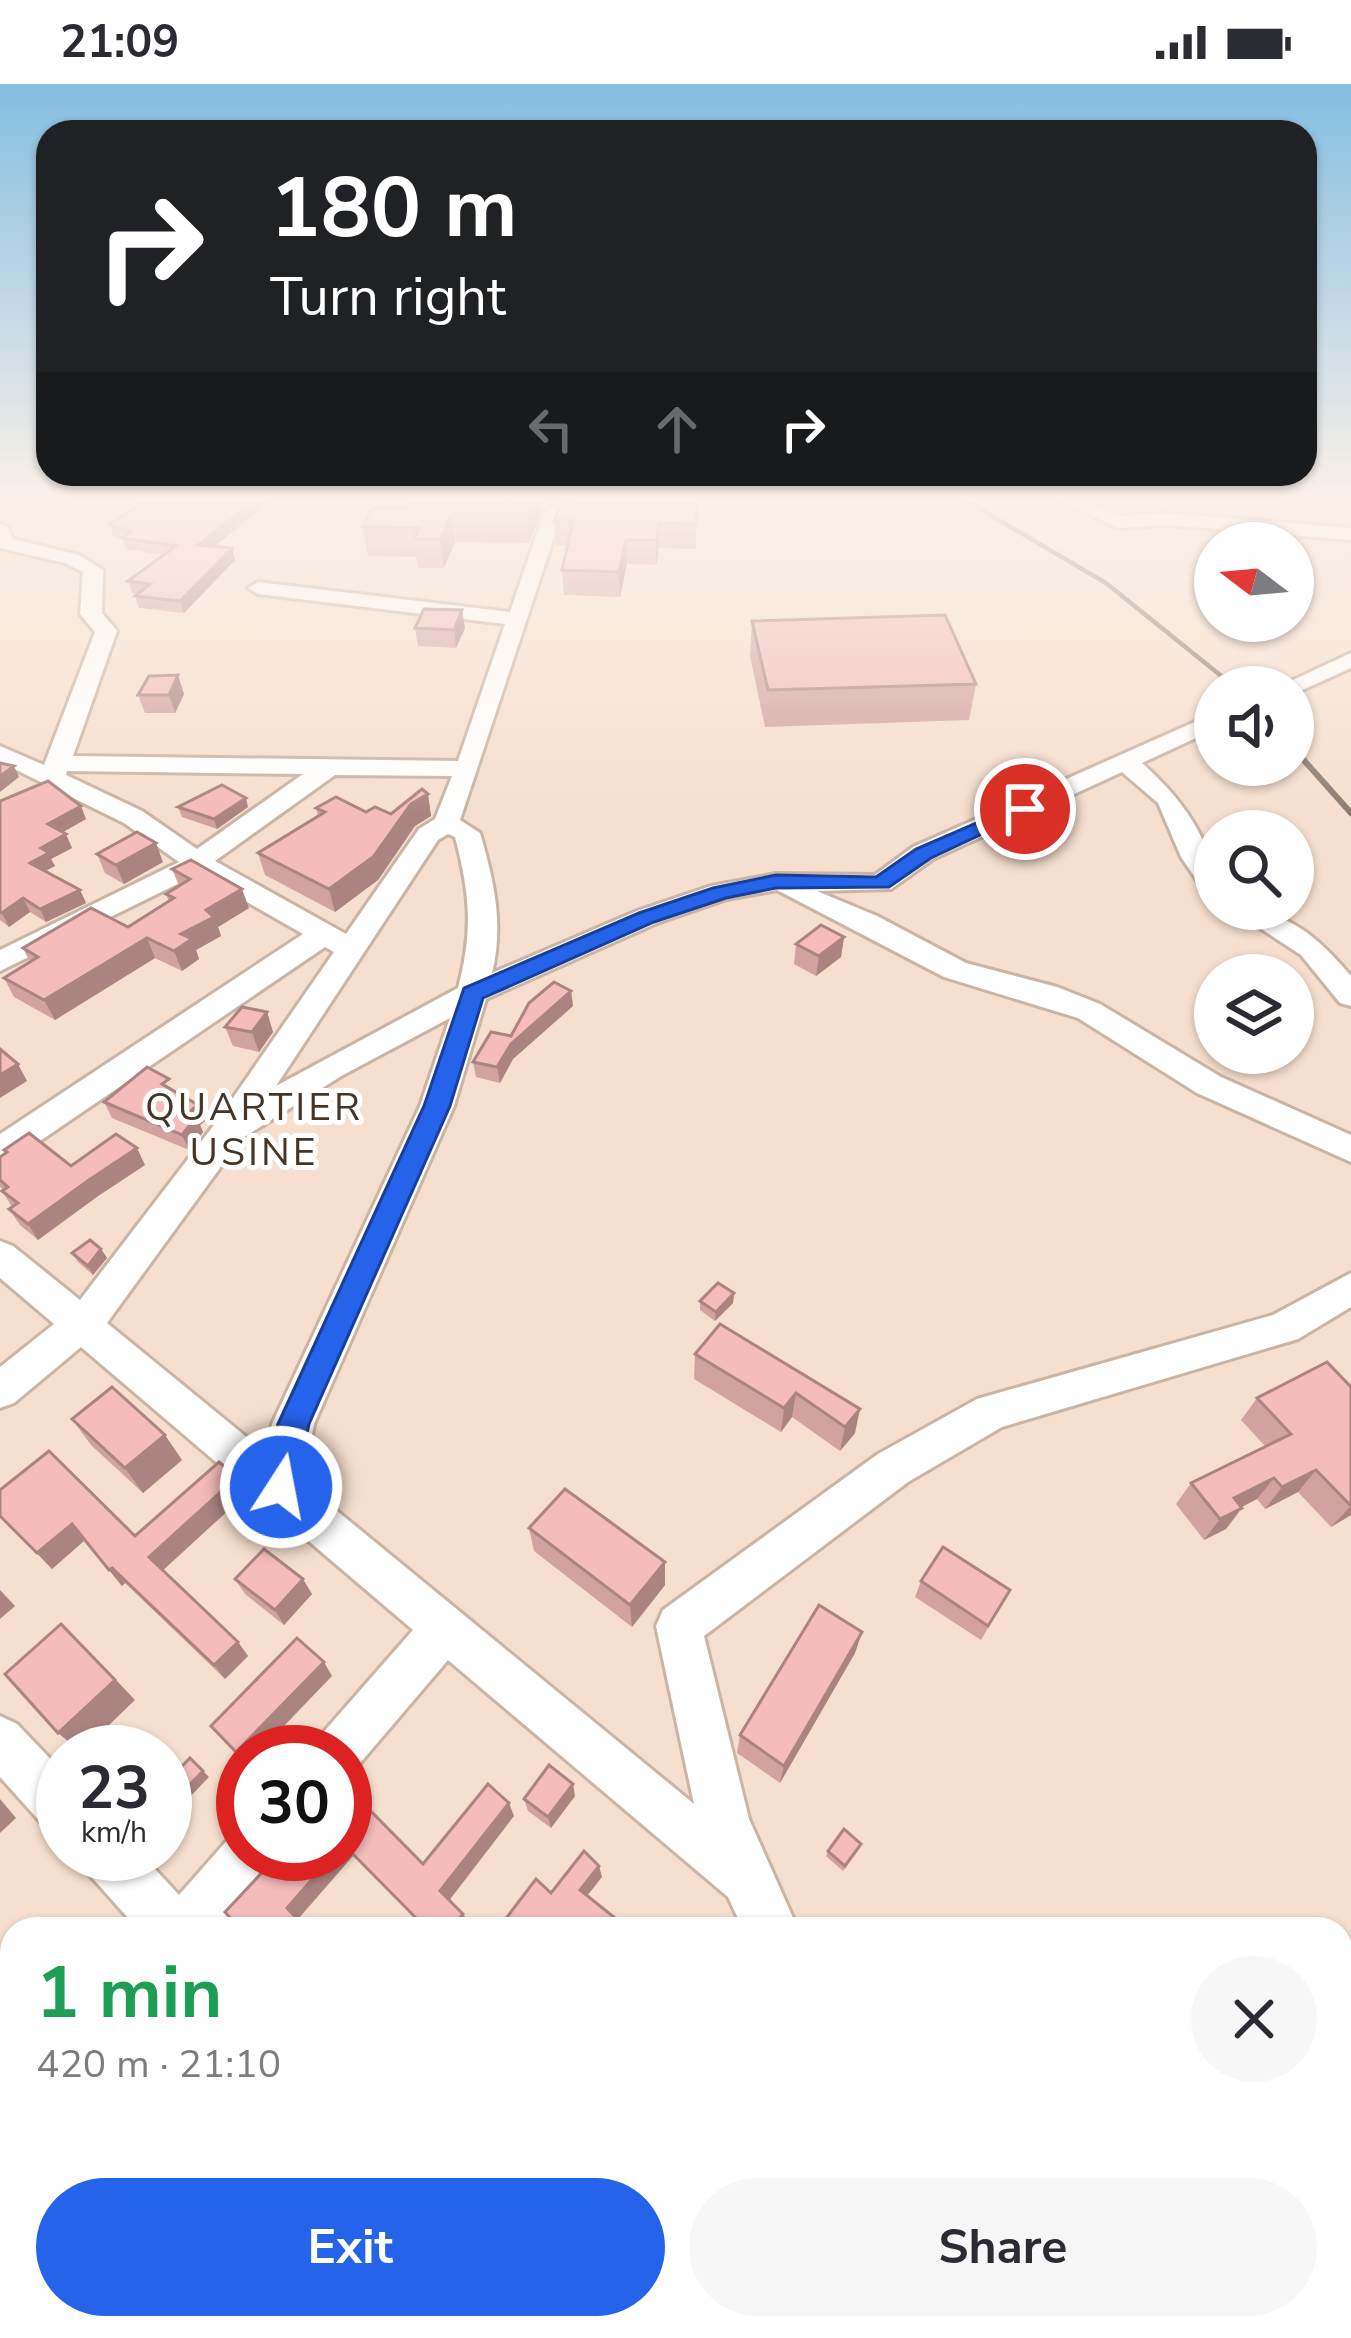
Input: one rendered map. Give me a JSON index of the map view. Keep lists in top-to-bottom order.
{
  "districts": ["QUARTIER USINE"],
  "north": "left",
  "page": {
    "status": "21:09",
    "turn": ["180 m", "Turn right"],
    "speed": "23 km/h",
    "limit": "30",
    "heading": ["1 min", "420 m · 21:10"],
    "buttons": ["Exit", "Share"]
  }
}
